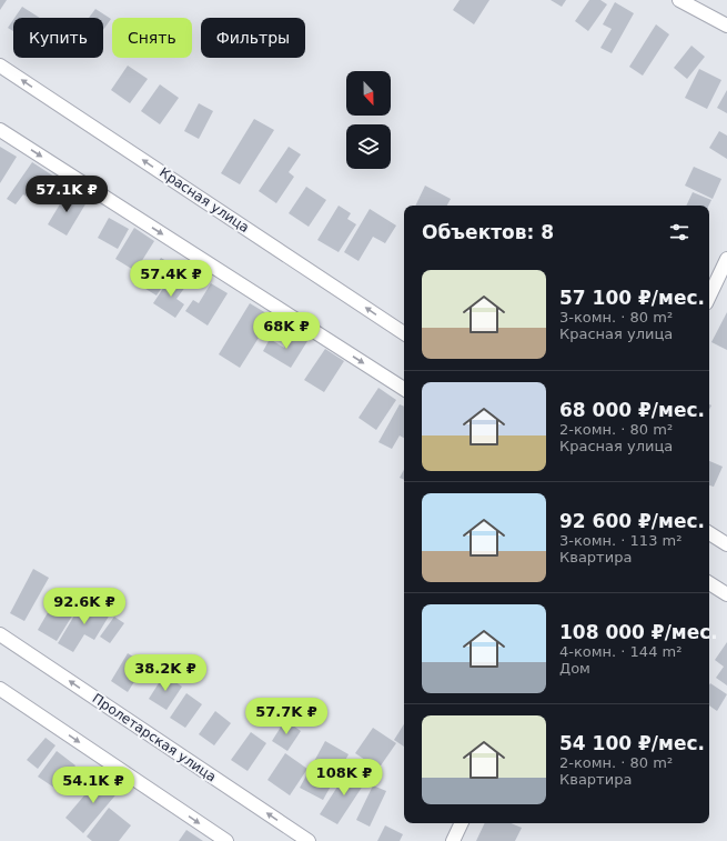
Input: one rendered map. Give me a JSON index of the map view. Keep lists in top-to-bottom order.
{
  "streets": {
    "street": ["Красная улица", "Пролетарская улица"]
  },
  "north": "bottom",
  "page": {
    "chip": ["Купить", "Снять", "Фильтры"],
    "price": [
      "57.1K ₽",
      "57.4K ₽",
      "68K ₽",
      "92.6K ₽",
      "38.2K ₽",
      "57.7K ₽",
      "108K ₽",
      "54.1K ₽"
    ],
    "heading": "Объектов: 8",
    "list": [
      {
        "name": "57 100 ₽/мес.",
        "note": "3-комн. · 80 m² · Красная улица"
      },
      {
        "name": "68 000 ₽/мес.",
        "note": "2-комн. · 80 m² · Красная улица"
      },
      {
        "name": "92 600 ₽/мес.",
        "note": "3-комн. · 113 m² · Квартира"
      },
      {
        "name": "108 000 ₽/мес.",
        "note": "4-комн. · 144 m² · Дом"
      },
      {
        "name": "54 100 ₽/мес.",
        "note": "2-комн. · 80 m² · Квартира"
      }
    ]
  }
}
